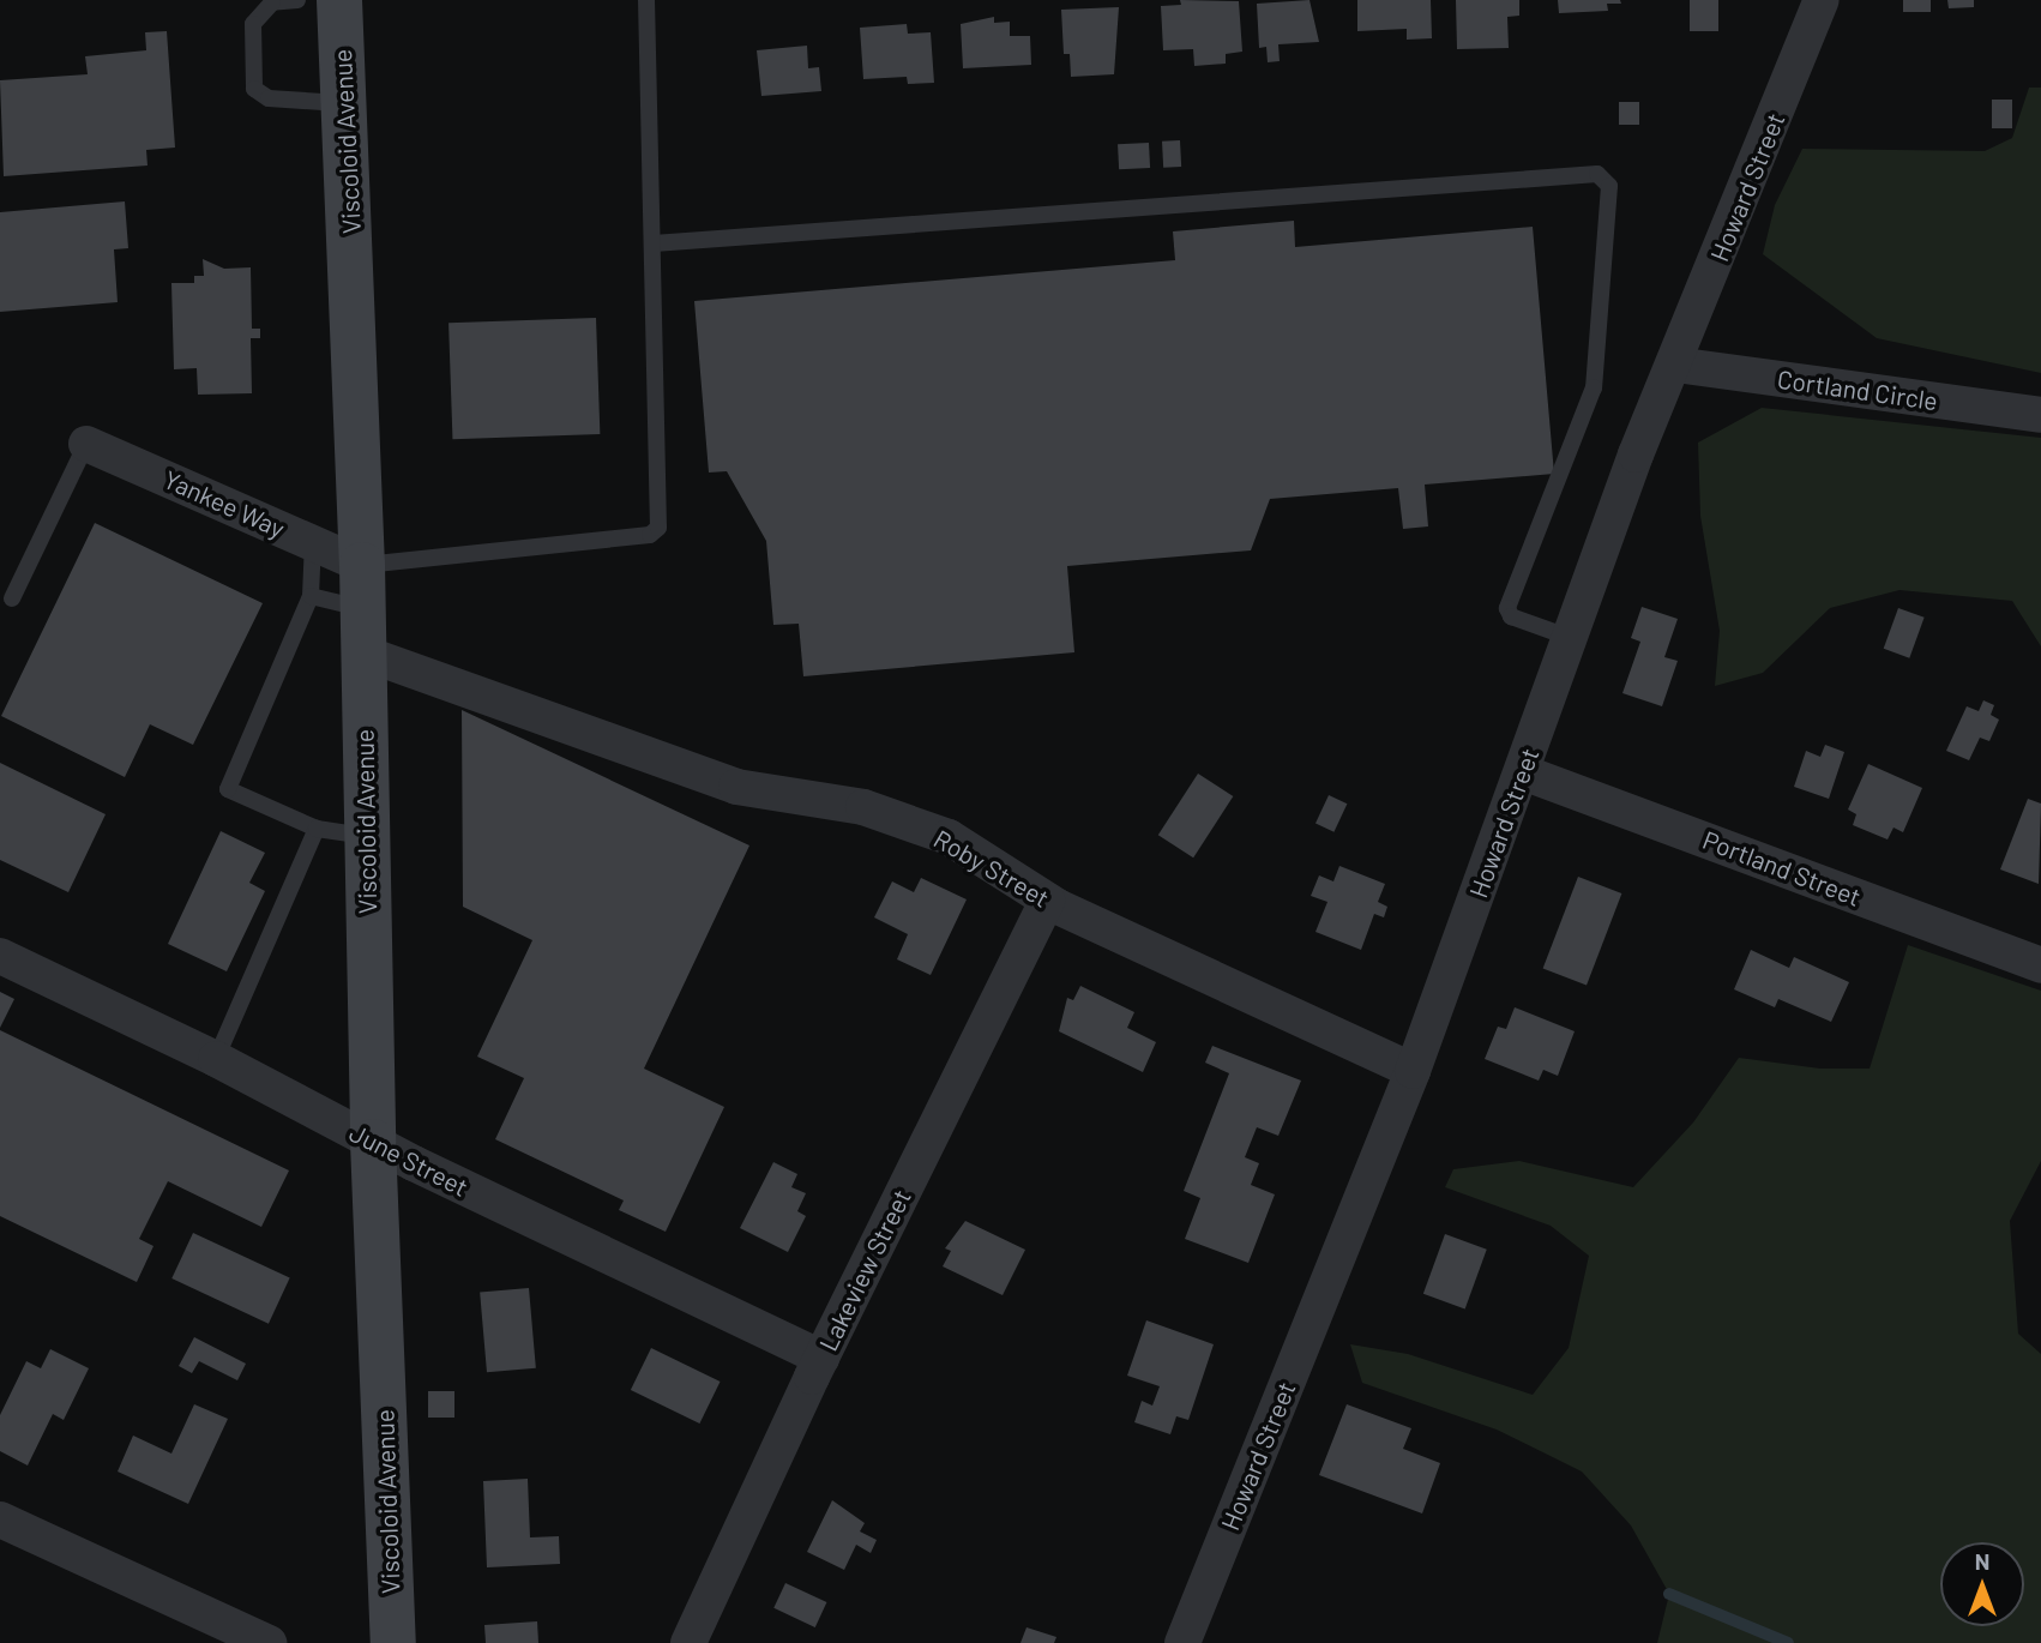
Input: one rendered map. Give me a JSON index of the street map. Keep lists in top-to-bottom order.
{
  "streets": {
    "main road": ["Viscoloid Avenue"],
    "street": [
      "Howard Street",
      "Cortland Circle",
      "Yankee Way",
      "Roby Street",
      "Portland Street",
      "June Street",
      "Lakeview Street"
    ]
  },
  "crossings": [
    ["Viscoloid Avenue", "Yankee Way"],
    ["Viscoloid Avenue", "Roby Street"],
    ["Viscoloid Avenue", "June Street"],
    ["Howard Street", "Cortland Circle"],
    ["Howard Street", "Roby Street"],
    ["Howard Street", "Portland Street"],
    ["Yankee Way", "Roby Street"],
    ["Roby Street", "Lakeview Street"],
    ["June Street", "Lakeview Street"]
  ],
  "north": "top"
}
